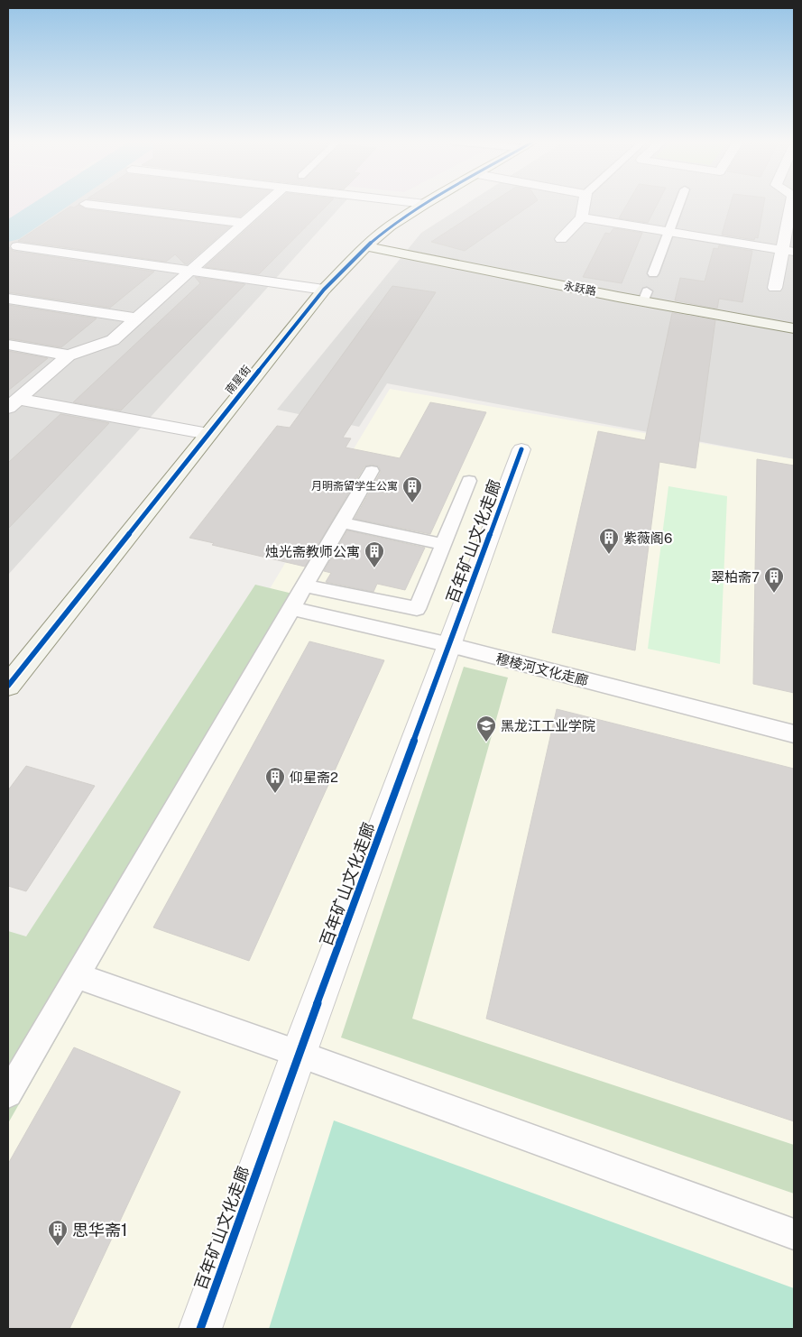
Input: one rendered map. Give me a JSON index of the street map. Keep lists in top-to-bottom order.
{
  "streets": {
    "street": ["永跃路", "南星街", "百年矿山文化走廊"],
    "lane": ["穆棱河文化走廊"]
  },
  "crossings": [
    ["永跃路", "南星街"],
    ["百年矿山文化走廊", "穆棱河文化走廊"]
  ],
  "places": {
    "building": [
      "月明斋留学生公寓",
      "紫薇阁6",
      "烛光斋教师公寓",
      "翠柏斋7",
      "仰星斋2",
      "思华斋1"
    ],
    "school or university": ["黑龙江工业学院"]
  }
}
